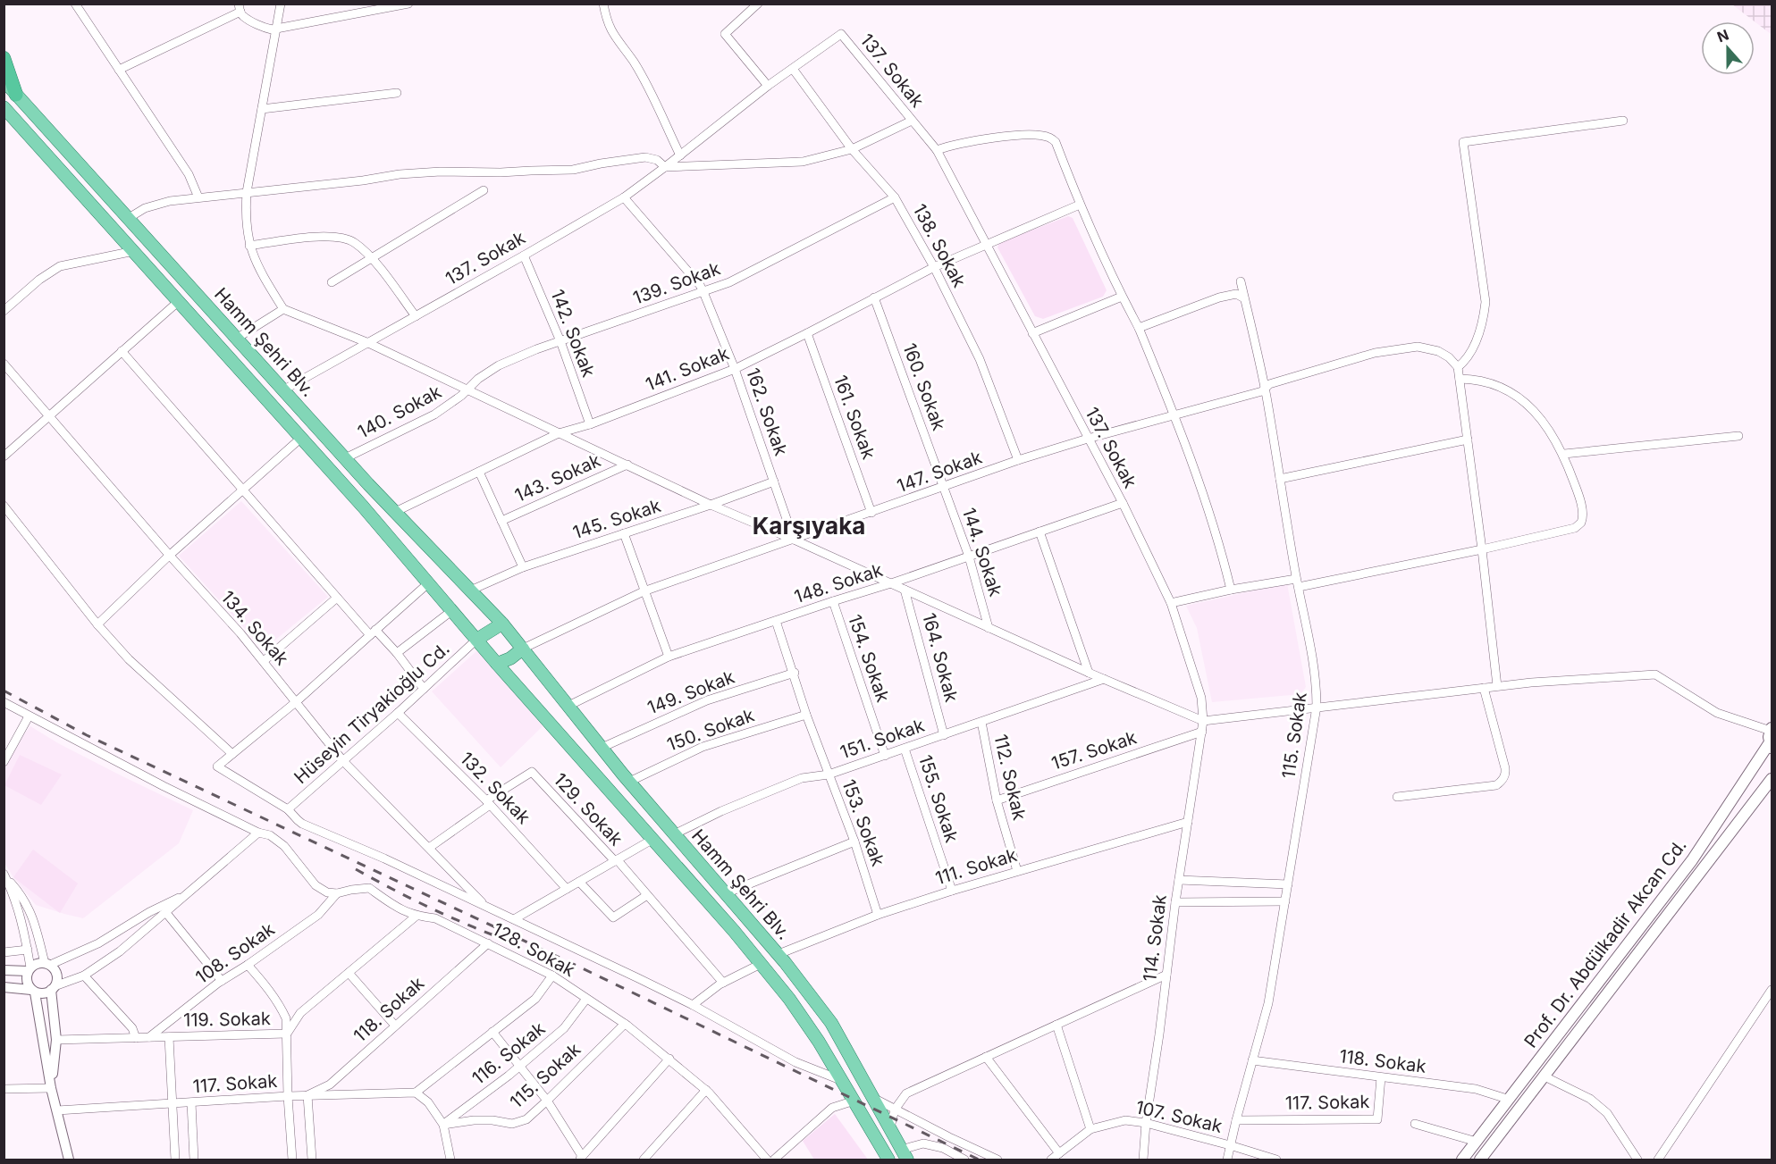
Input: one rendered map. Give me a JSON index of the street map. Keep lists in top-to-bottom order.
{
  "streets": {
    "main road": ["Hamm Şehri Blv.", "Prof. Dr. Abdülkadir Akcan Cd."],
    "street": [
      "137. Sokak",
      "138. Sokak",
      "139. Sokak",
      "142. Sokak",
      "141. Sokak",
      "160. Sokak",
      "140. Sokak",
      "162. Sokak",
      "161. Sokak",
      "147. Sokak",
      "143. Sokak",
      "145. Sokak",
      "144. Sokak",
      "148. Sokak",
      "134. Sokak",
      "164. Sokak",
      "154. Sokak",
      "149. Sokak",
      "Hüseyin Tiryakioğlu Cd.",
      "150. Sokak",
      "115. Sokak",
      "151. Sokak",
      "157. Sokak",
      "112. Sokak",
      "132. Sokak",
      "155. Sokak",
      "129. Sokak",
      "153. Sokak",
      "111. Sokak",
      "114. Sokak",
      "128. Sokak",
      "108. Sokak",
      "118. Sokak",
      "119. Sokak",
      "116. Sokak",
      "117. Sokak",
      "107. Sokak"
    ]
  },
  "crossings": [
    ["137. Sokak", "138. Sokak"],
    ["137. Sokak", "142. Sokak"],
    ["137. Sokak", "Hamm Şehri Blv."],
    ["137. Sokak", "141. Sokak"],
    ["137. Sokak", "162. Sokak"],
    ["137. Sokak", "147. Sokak"],
    ["137. Sokak", "148. Sokak"],
    ["137. Sokak", "114. Sokak"],
    ["138. Sokak", "139. Sokak"],
    ["138. Sokak", "141. Sokak"],
    ["138. Sokak", "147. Sokak"],
    ["139. Sokak", "142. Sokak"],
    ["139. Sokak", "140. Sokak"],
    ["139. Sokak", "162. Sokak"],
    ["142. Sokak", "141. Sokak"],
    ["Hamm Şehri Blv.", "141. Sokak"],
    ["Hamm Şehri Blv.", "140. Sokak"],
    ["Hamm Şehri Blv.", "147. Sokak"],
    ["Hamm Şehri Blv.", "145. Sokak"],
    ["Hamm Şehri Blv.", "148. Sokak"],
    ["Hamm Şehri Blv.", "149. Sokak"],
    ["Hamm Şehri Blv.", "Hüseyin Tiryakioğlu Cd."],
    ["Hamm Şehri Blv.", "150. Sokak"],
    ["Hamm Şehri Blv.", "151. Sokak"],
    ["Hamm Şehri Blv.", "111. Sokak"],
    ["141. Sokak", "160. Sokak"],
    ["141. Sokak", "162. Sokak"],
    ["141. Sokak", "161. Sokak"],
    ["160. Sokak", "147. Sokak"],
    ["160. Sokak", "144. Sokak"],
    ["162. Sokak", "147. Sokak"],
    ["162. Sokak", "145. Sokak"],
    ["161. Sokak", "147. Sokak"],
    ["147. Sokak", "144. Sokak"],
    ["147. Sokak", "115. Sokak"],
    ["144. Sokak", "148. Sokak"],
    ["148. Sokak", "154. Sokak"],
    ["148. Sokak", "153. Sokak"],
    ["134. Sokak", "Hüseyin Tiryakioğlu Cd."],
    ["164. Sokak", "151. Sokak"],
    ["154. Sokak", "151. Sokak"],
    ["149. Sokak", "153. Sokak"],
    ["Hüseyin Tiryakioğlu Cd.", "132. Sokak"],
    ["150. Sokak", "153. Sokak"],
    ["115. Sokak", "128. Sokak"],
    ["115. Sokak", "118. Sokak"],
    ["115. Sokak", "116. Sokak"],
    ["115. Sokak", "117. Sokak"],
    ["115. Sokak", "107. Sokak"],
    ["151. Sokak", "112. Sokak"],
    ["151. Sokak", "155. Sokak"],
    ["151. Sokak", "153. Sokak"],
    ["157. Sokak", "112. Sokak"],
    ["157. Sokak", "114. Sokak"],
    ["112. Sokak", "111. Sokak"],
    ["132. Sokak", "129. Sokak"],
    ["155. Sokak", "111. Sokak"],
    ["153. Sokak", "111. Sokak"],
    ["111. Sokak", "114. Sokak"],
    ["114. Sokak", "107. Sokak"],
    ["Prof. Dr. Abdülkadir Akcan Cd.", "118. Sokak"],
    ["128. Sokak", "108. Sokak"],
    ["128. Sokak", "118. Sokak"],
    ["128. Sokak", "119. Sokak"],
    ["128. Sokak", "116. Sokak"],
    ["108. Sokak", "119. Sokak"],
    ["118. Sokak", "117. Sokak"]
  ],
  "districts": ["Karşıyaka"],
  "north": "top"
}
